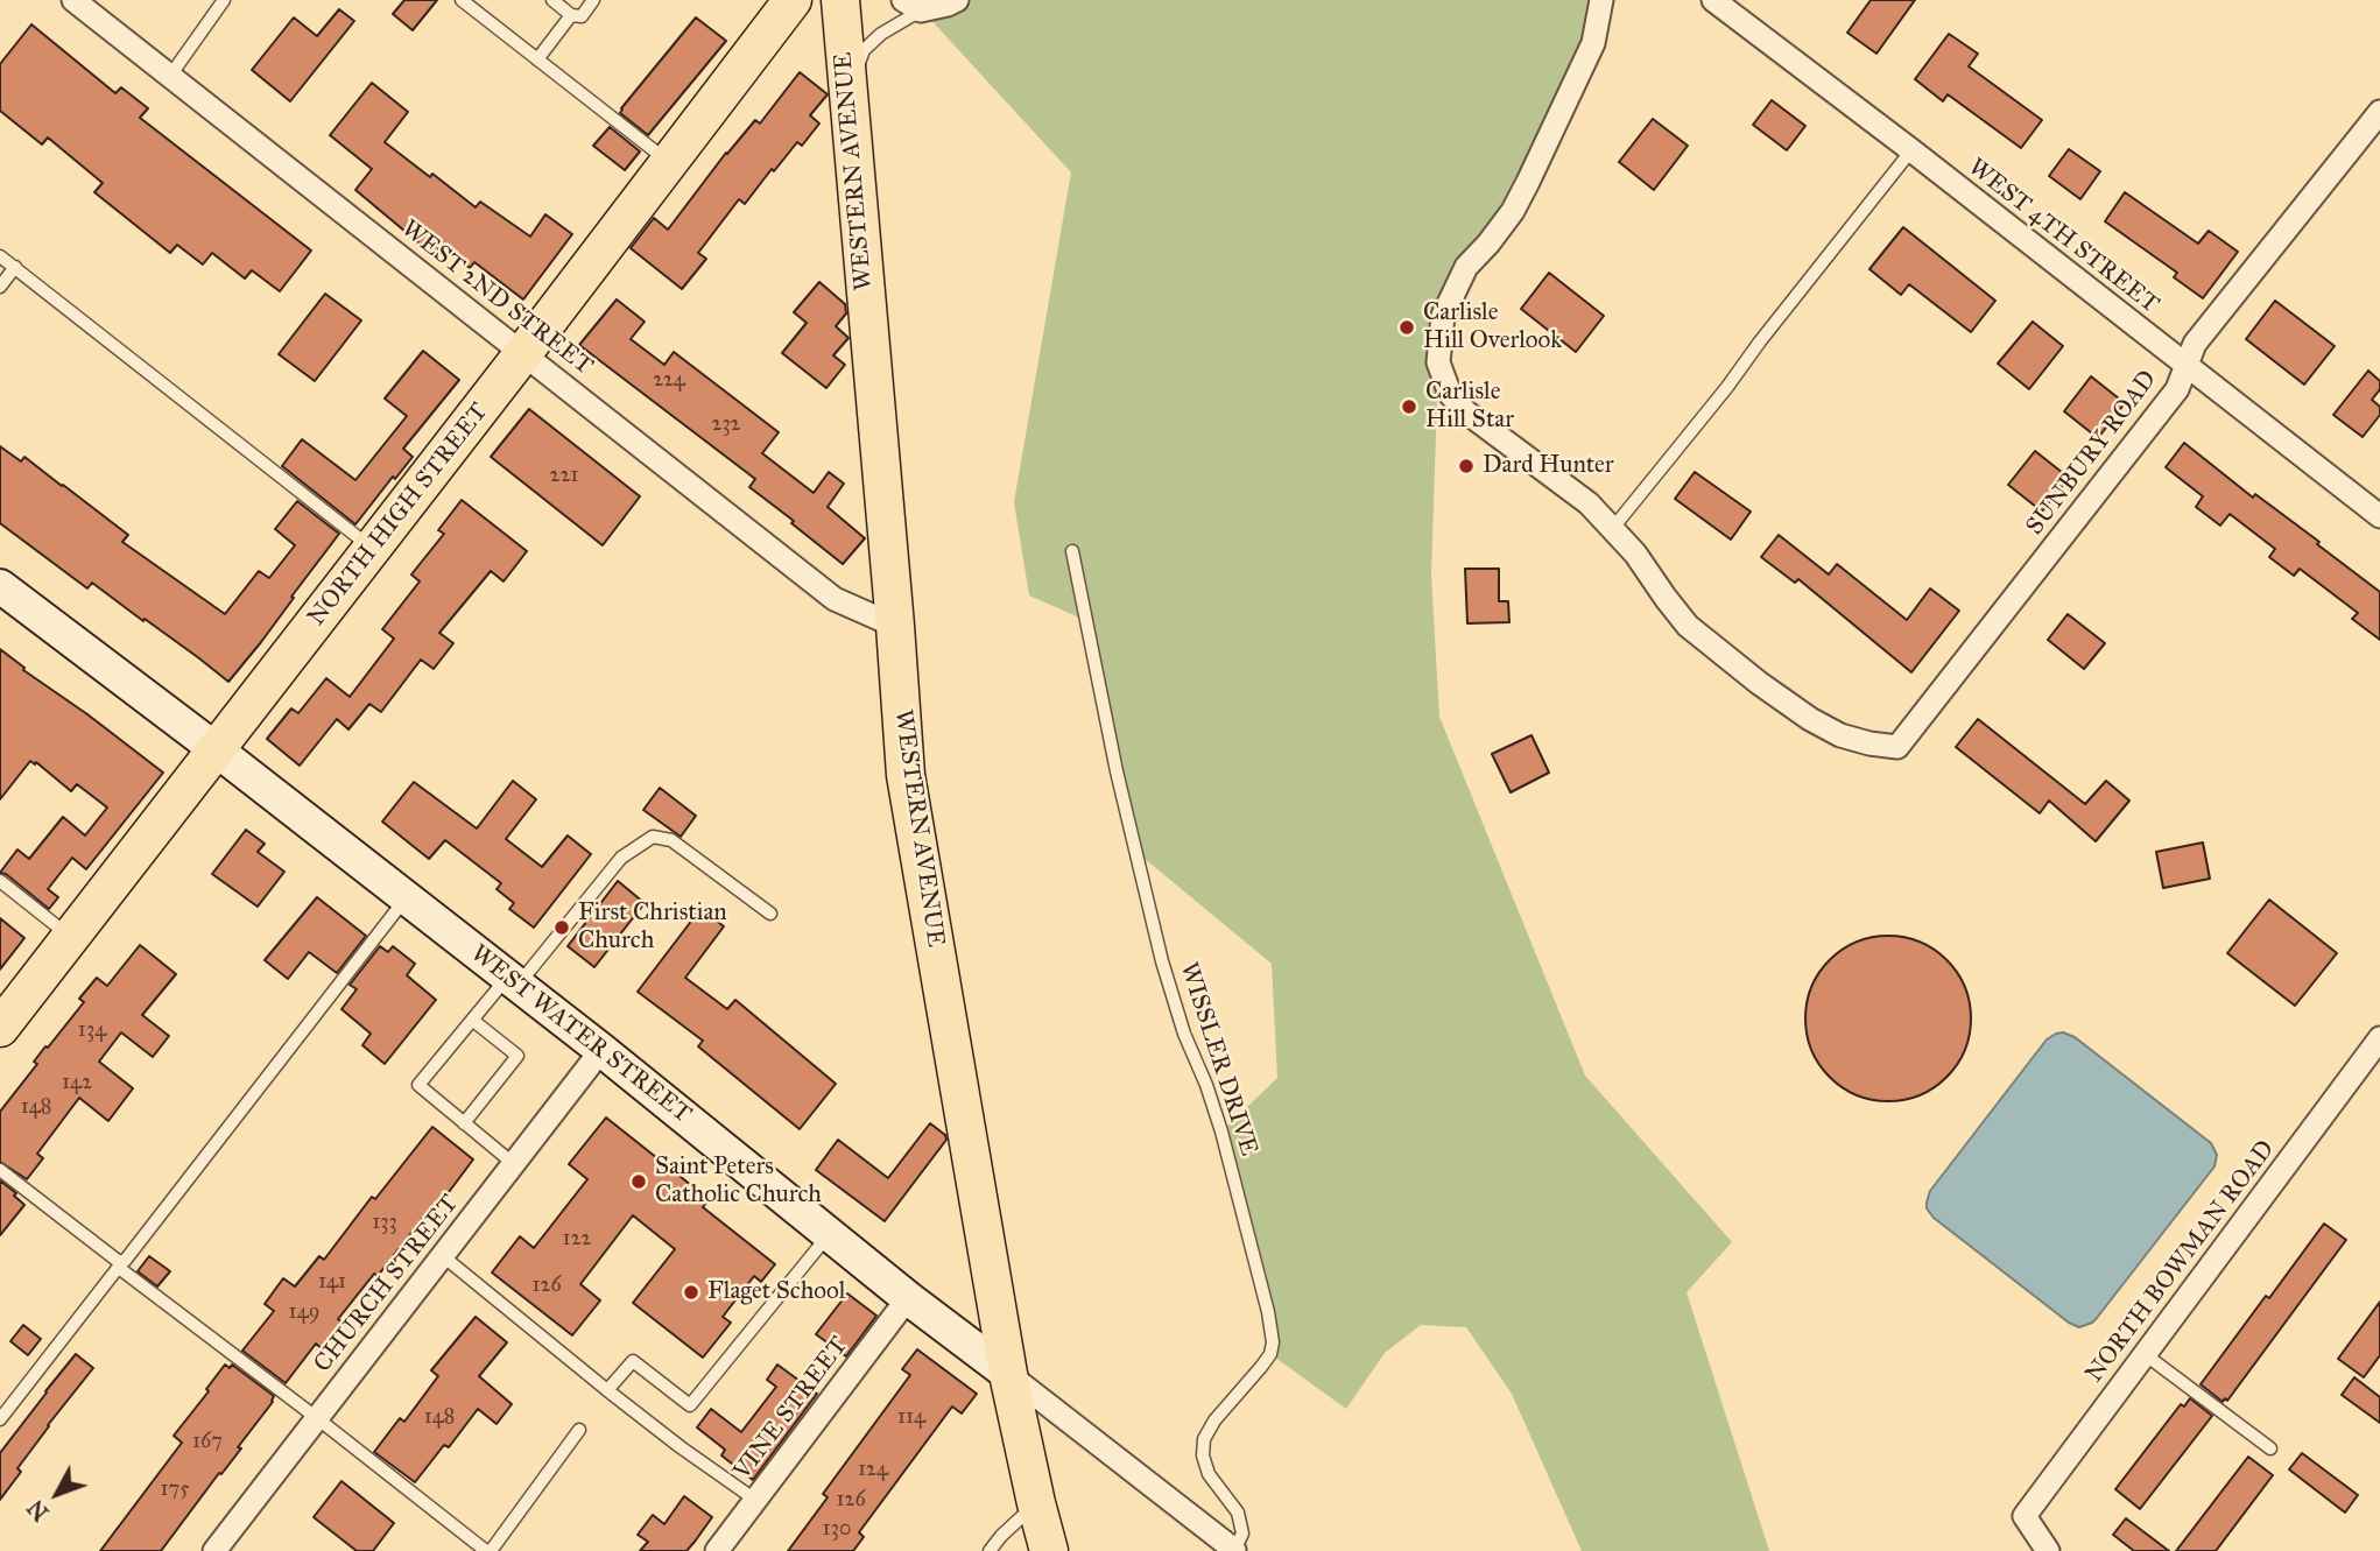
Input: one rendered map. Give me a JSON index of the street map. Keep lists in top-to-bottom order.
{
  "streets": {
    "main road": ["WESTERN AVENUE", "NORTH HIGH STREET"],
    "street": [
      "WEST 4TH STREET",
      "WEST 2ND STREET",
      "SUNBURY ROAD",
      "WEST WATER STREET",
      "NORTH BOWMAN ROAD",
      "CHURCH STREET",
      "VINE STREET"
    ],
    "lane": ["WISSLER DRIVE"]
  },
  "crossings": [
    ["WESTERN AVENUE", "WEST 2ND STREET"],
    ["WESTERN AVENUE", "WEST WATER STREET"],
    ["WEST 4TH STREET", "SUNBURY ROAD"],
    ["WEST 2ND STREET", "NORTH HIGH STREET"],
    ["NORTH HIGH STREET", "WEST WATER STREET"],
    ["WEST WATER STREET", "WISSLER DRIVE"],
    ["WEST WATER STREET", "CHURCH STREET"],
    ["WEST WATER STREET", "VINE STREET"]
  ],
  "places": [
    "Carlisle Hill Overlook",
    "Carlisle Hill Star",
    "Dard Hunter",
    "First Christian Church",
    "Saint Peters Catholic Church",
    "Flaget School"
  ],
  "house_numbers": [
    "224",
    "232",
    "221",
    "134",
    "142",
    "148",
    "133",
    "122",
    "141",
    "126",
    "149",
    "148",
    "114",
    "167",
    "124",
    "175",
    "126",
    "130"
  ],
  "north": "bottom left"
}
